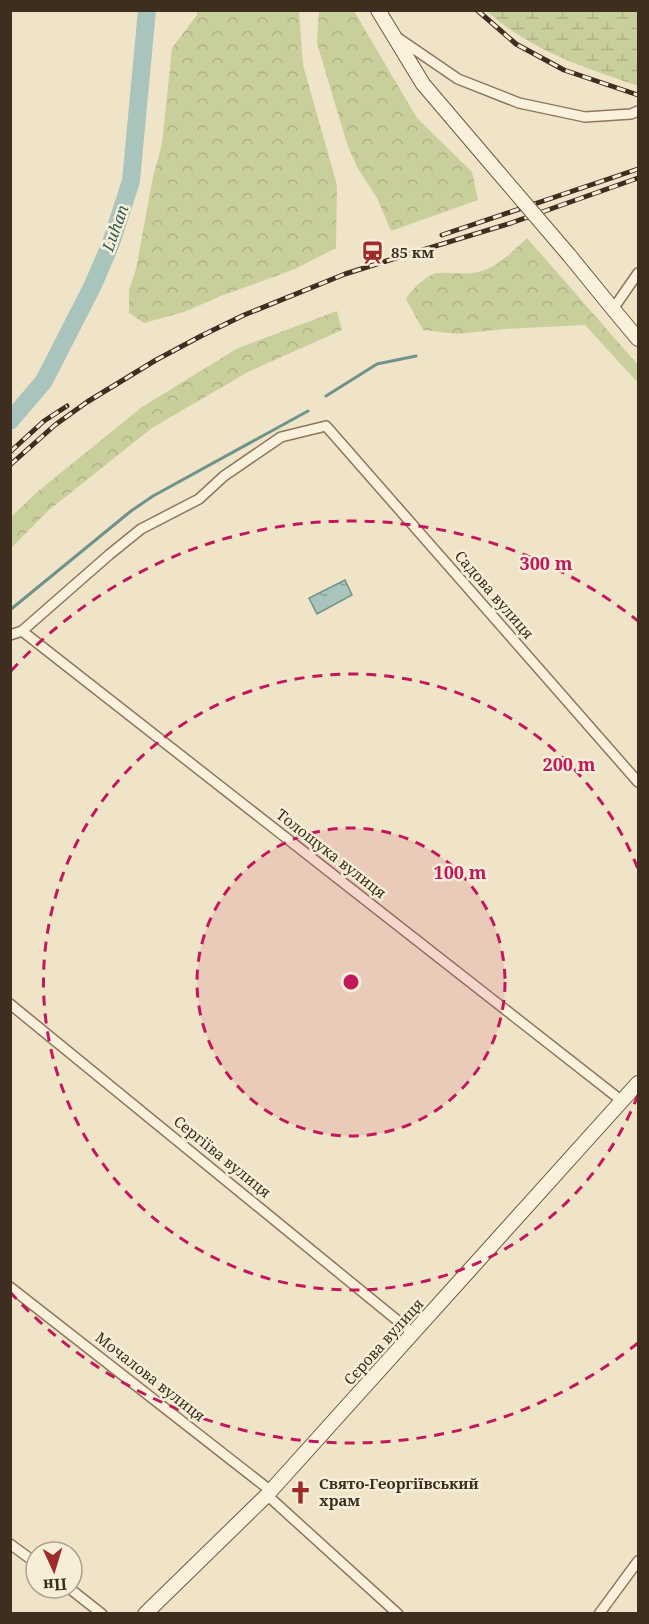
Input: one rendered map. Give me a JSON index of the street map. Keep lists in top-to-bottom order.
{
  "streets": {
    "street": [
      "Садова вулиця",
      "Толощука вулиця",
      "Сергіїва вулиця",
      "Сєрова вулиця",
      "Мочалова вулиця"
    ]
  },
  "crossings": [
    ["Садова вулиця", "Толощука вулиця"],
    ["Толощука вулиця", "Сєрова вулиця"],
    ["Сергіїва вулиця", "Сєрова вулиця"],
    ["Сєрова вулиця", "Мочалова вулиця"]
  ],
  "water": ["Luhan"],
  "places": {
    "station": ["85 км"],
    "church": ["Свято-Георгіївський храм"]
  },
  "north": "bottom",
  "rings": ["300 m", "200 m", "100 m"]
}
